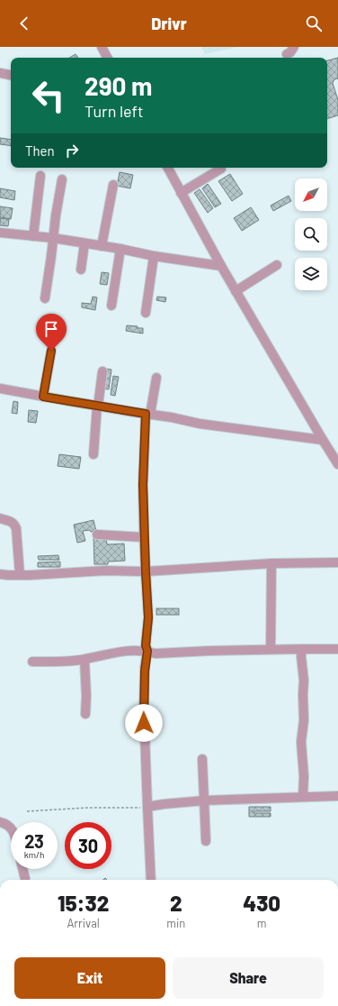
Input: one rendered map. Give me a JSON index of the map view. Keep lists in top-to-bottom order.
{
  "north": "bottom left",
  "page": {
    "header": "Drivr",
    "turn": ["290 m", "Turn left"],
    "then": "Then",
    "speed": "23 km/h",
    "limit": "30",
    "eta": [
      "15:32",
      "Arrival",
      "2",
      "min",
      "430",
      "m"
    ],
    "buttons": ["Exit", "Share"]
  }
}
